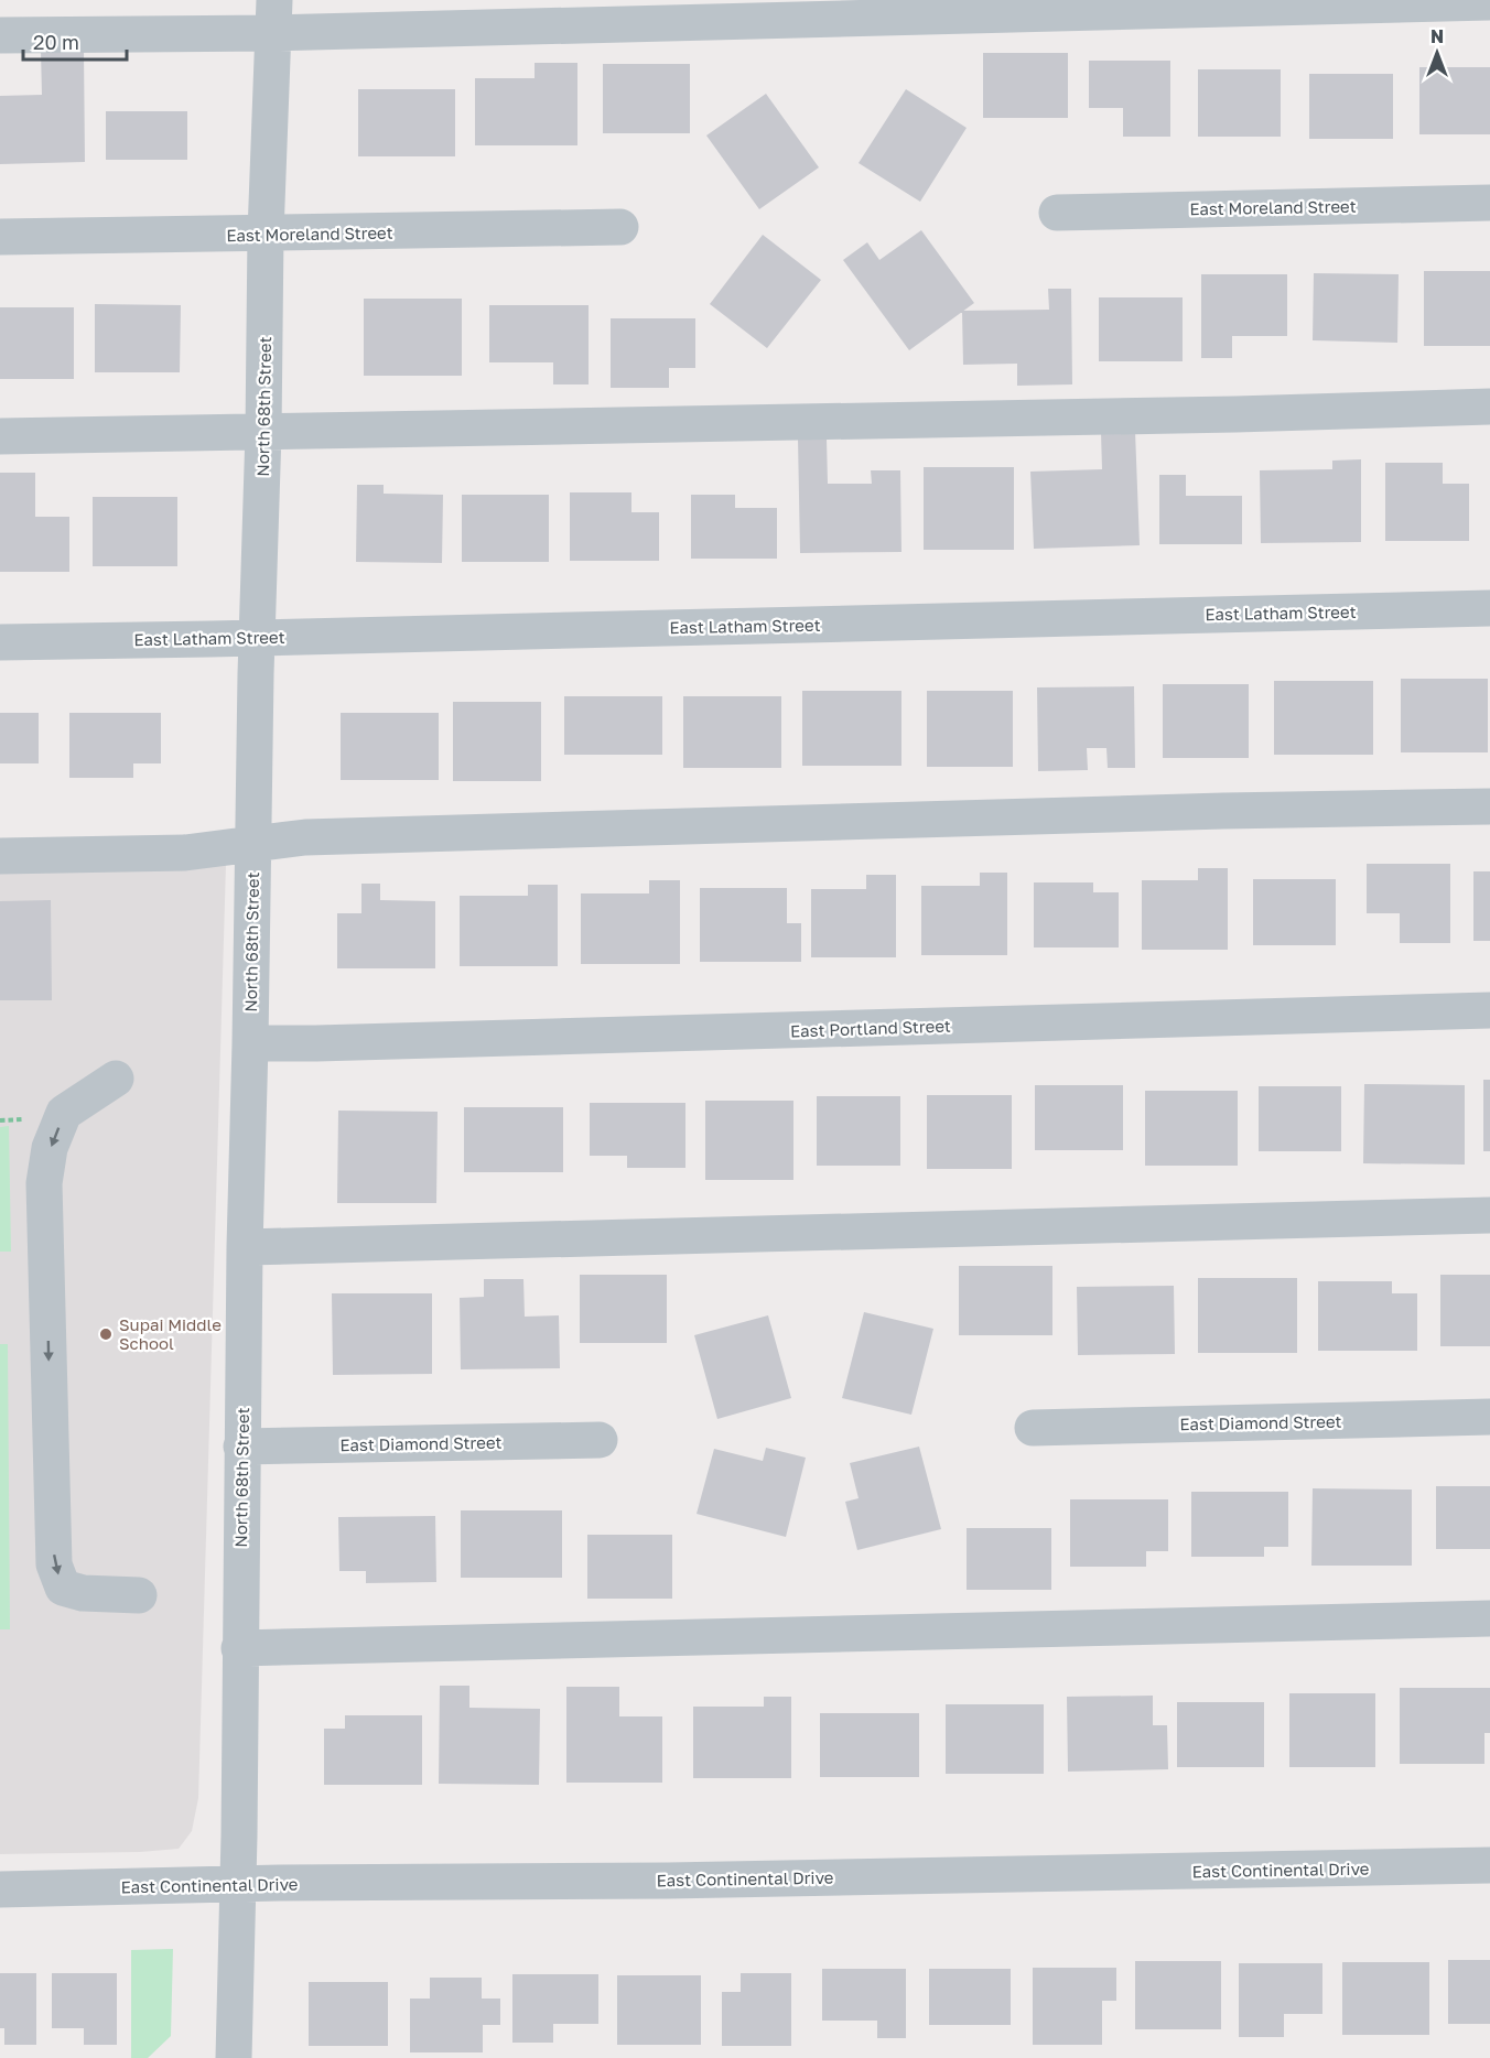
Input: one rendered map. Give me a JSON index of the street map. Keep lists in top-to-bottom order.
{
  "streets": {
    "street": [
      "East Moreland Street",
      "North 68th Street",
      "East Latham Street",
      "East Portland Street",
      "East Diamond Street",
      "East Continental Drive"
    ]
  },
  "crossings": [
    ["East Moreland Street", "North 68th Street"],
    ["North 68th Street", "East Latham Street"],
    ["North 68th Street", "East Portland Street"],
    ["North 68th Street", "East Diamond Street"],
    ["North 68th Street", "East Continental Drive"]
  ],
  "places": ["Supai Middle School"],
  "scale_bar": "20 m",
  "north": "top"
}
